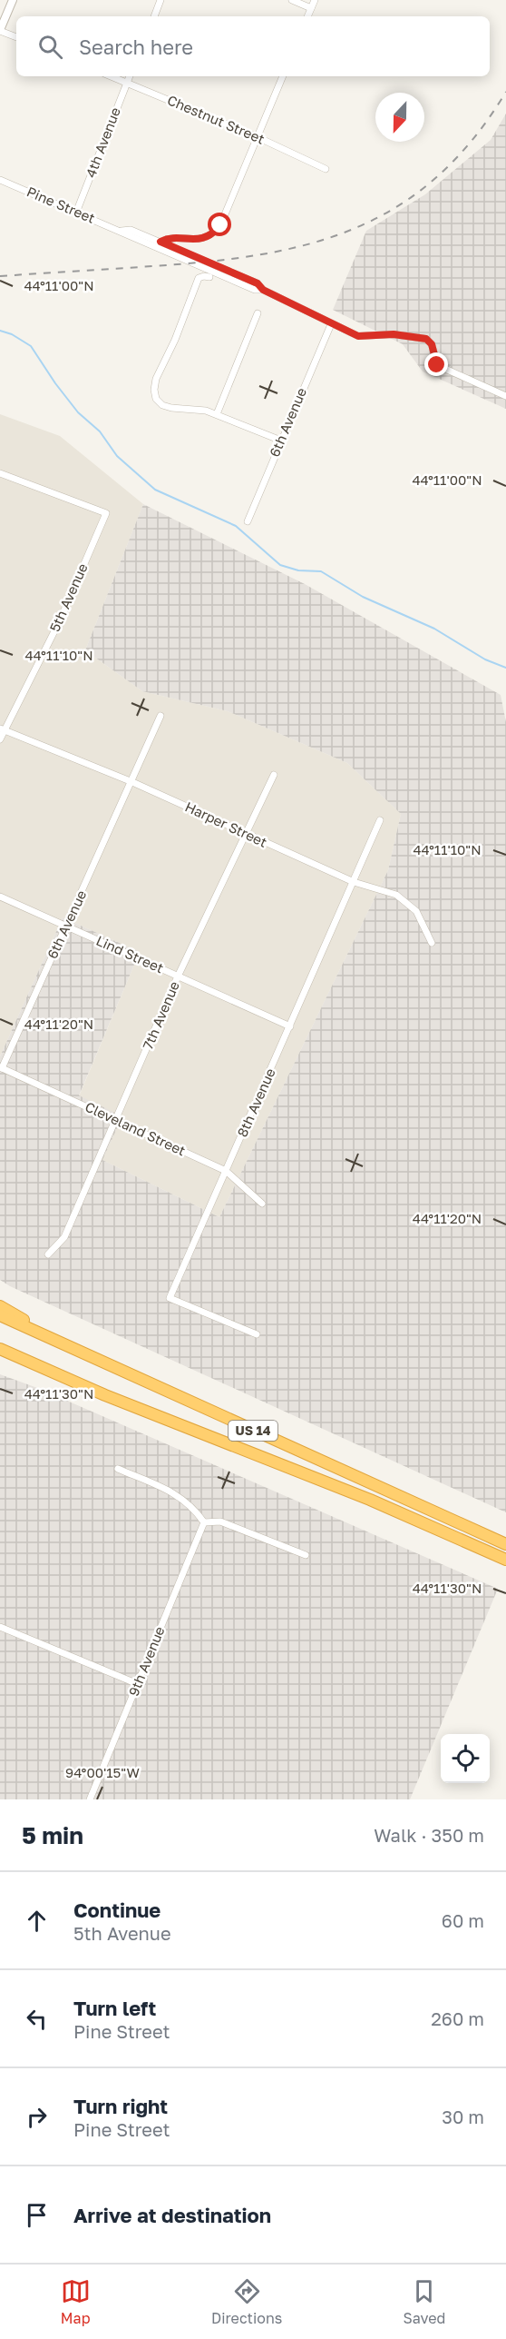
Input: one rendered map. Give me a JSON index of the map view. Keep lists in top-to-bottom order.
{
  "streets": {
    "highway": ["US 14"],
    "street": [
      "Chestnut Street",
      "4th Avenue",
      "Pine Street",
      "6th Avenue",
      "5th Avenue",
      "Harper Street",
      "Lind Street",
      "7th Avenue",
      "8th Avenue",
      "Cleveland Street",
      "9th Avenue"
    ]
  },
  "crossings": [
    ["Chestnut Street", "4th Avenue"],
    ["4th Avenue", "Pine Street"],
    ["Pine Street", "6th Avenue"],
    ["6th Avenue", "Harper Street"],
    ["6th Avenue", "Lind Street"],
    ["6th Avenue", "Cleveland Street"],
    ["5th Avenue", "Harper Street"],
    ["Harper Street", "7th Avenue"],
    ["Harper Street", "8th Avenue"],
    ["Lind Street", "7th Avenue"],
    ["Lind Street", "8th Avenue"],
    ["7th Avenue", "Cleveland Street"],
    ["8th Avenue", "Cleveland Street"]
  ],
  "north": "bottom",
  "page": {
    "search": "Search here",
    "heading": ["5 min", "Walk · 350 m"],
    "list": [
      ["Continue", "5th Avenue", "60 m"],
      ["Turn left", "Pine Street", "260 m"],
      ["Turn right", "Pine Street", "30 m"],
      "Arrive at destination"
    ],
    "nav": ["Map", "Directions", "Saved"]
  },
  "coordinates": [
    "44°11'00\"N",
    "44°11'10\"N",
    "44°11'20\"N",
    "44°11'30\"N",
    "94°00'15\"W"
  ]
}
